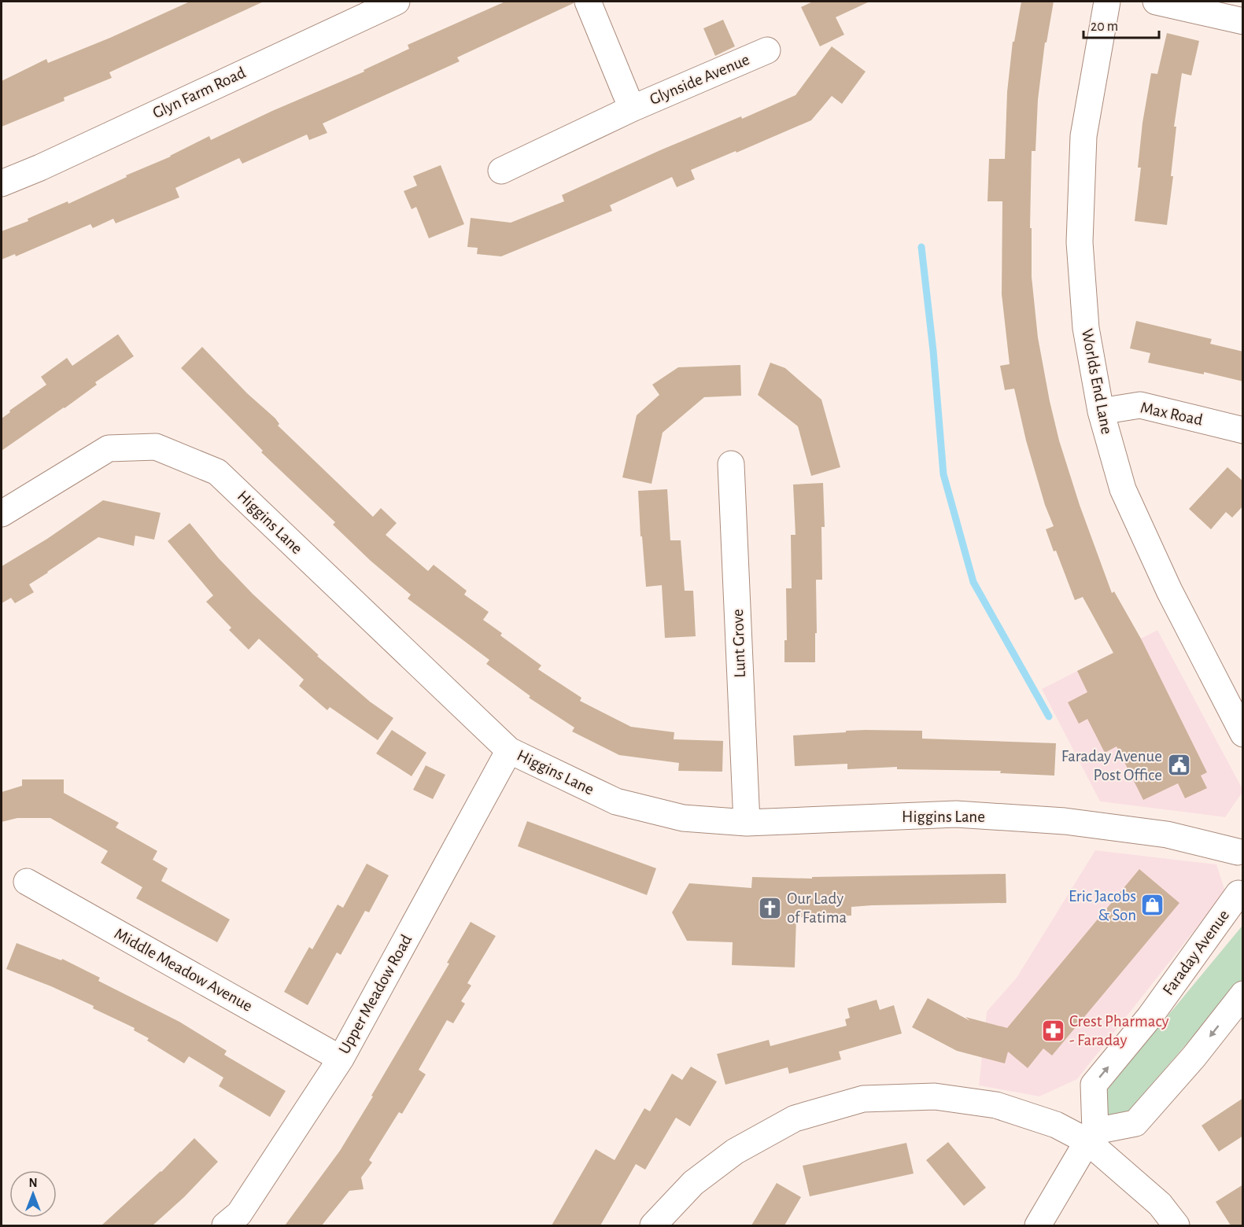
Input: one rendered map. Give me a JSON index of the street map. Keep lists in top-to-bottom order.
{
  "streets": {
    "street": [
      "Glynside Avenue",
      "Glyn Farm Road",
      "Worlds End Lane",
      "Max Road",
      "Higgins Lane",
      "Lunt Grove",
      "Faraday Avenue",
      "Middle Meadow Avenue",
      "Upper Meadow Road"
    ]
  },
  "crossings": [
    ["Worlds End Lane", "Max Road"],
    ["Higgins Lane", "Lunt Grove"],
    ["Higgins Lane", "Upper Meadow Road"],
    ["Middle Meadow Avenue", "Upper Meadow Road"]
  ],
  "places": {
    "public building": ["Faraday Avenue Post Office"],
    "shop": ["Eric Jacobs & Son"],
    "church": ["Our Lady of Fatima"],
    "pharmacy": ["Crest Pharmacy - Faraday"]
  },
  "scale_bar": "20 m",
  "north": "top"
}
